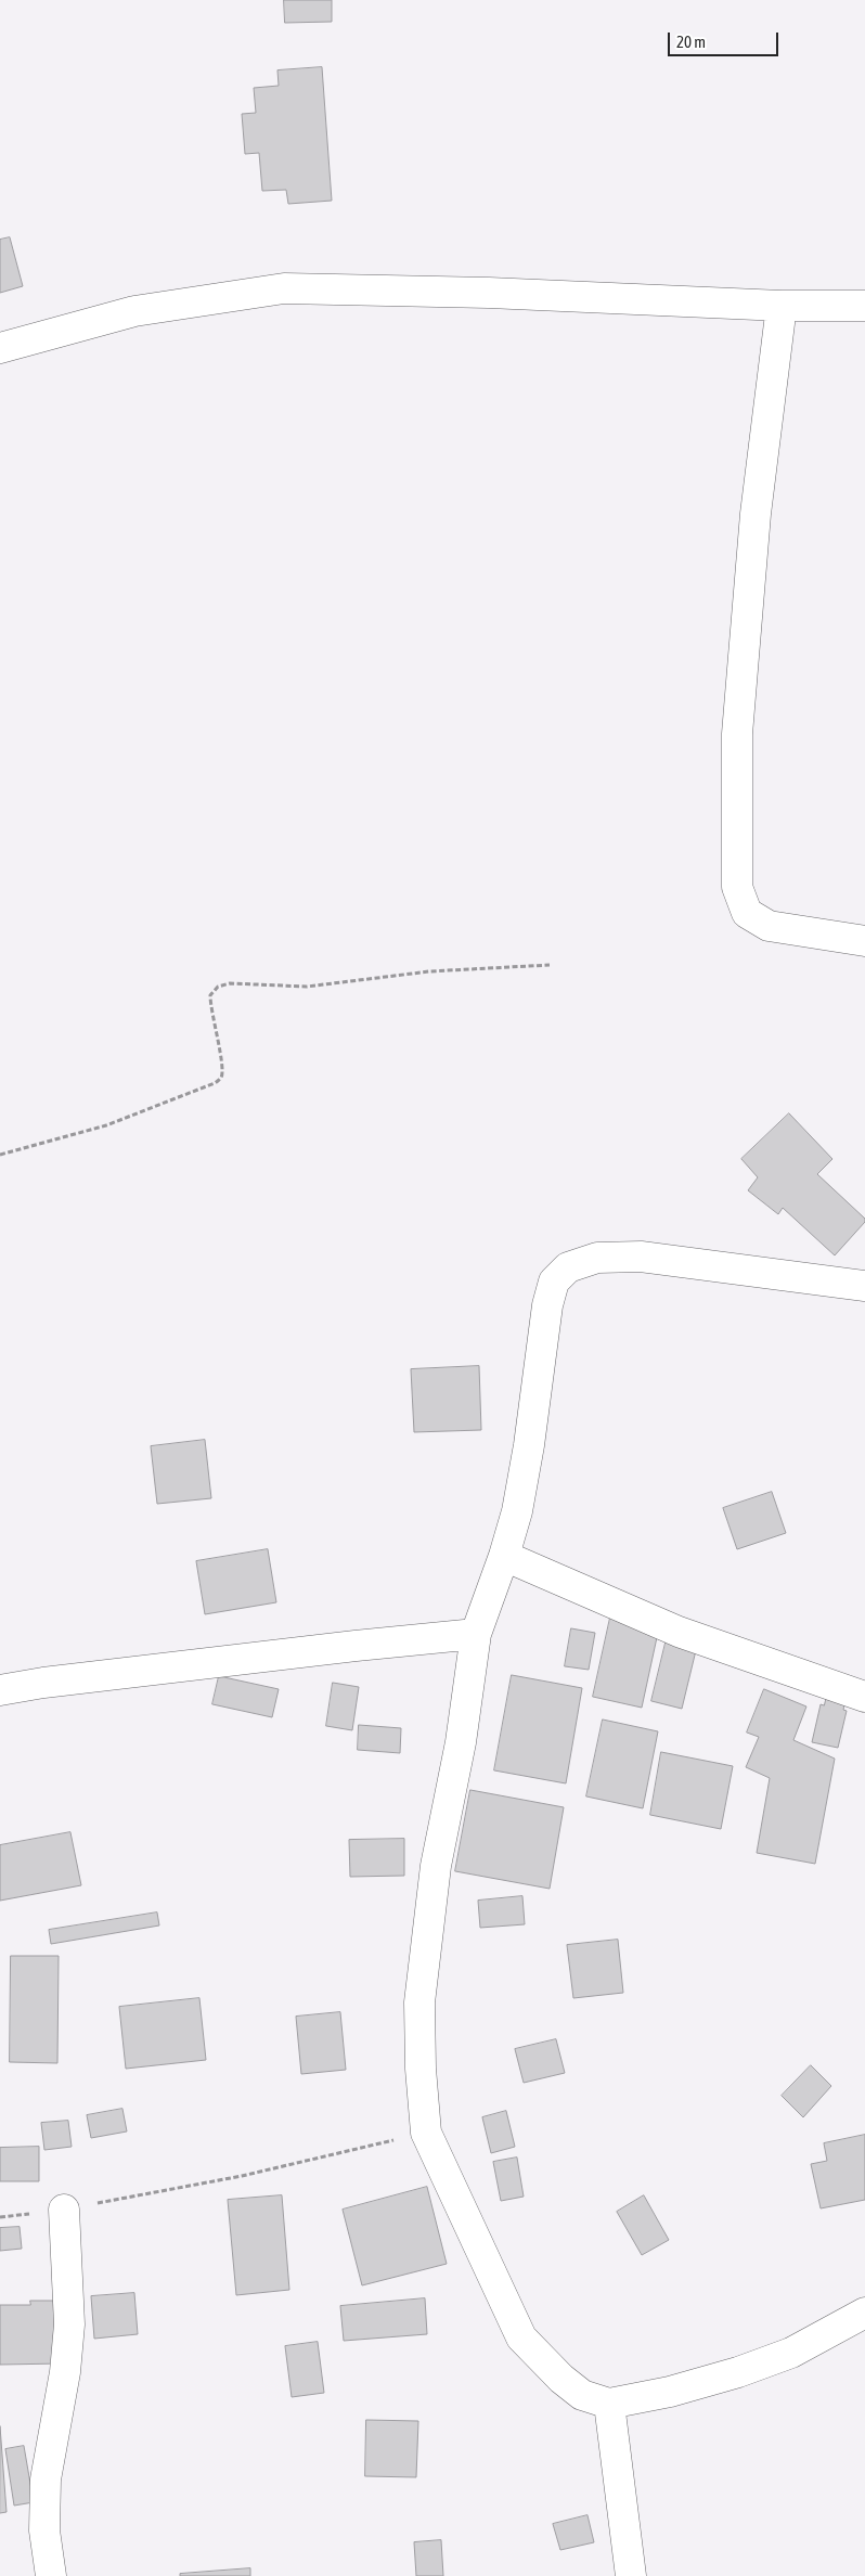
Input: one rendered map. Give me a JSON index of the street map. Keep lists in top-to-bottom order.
{
  "scale_bar": "20 m"
}
